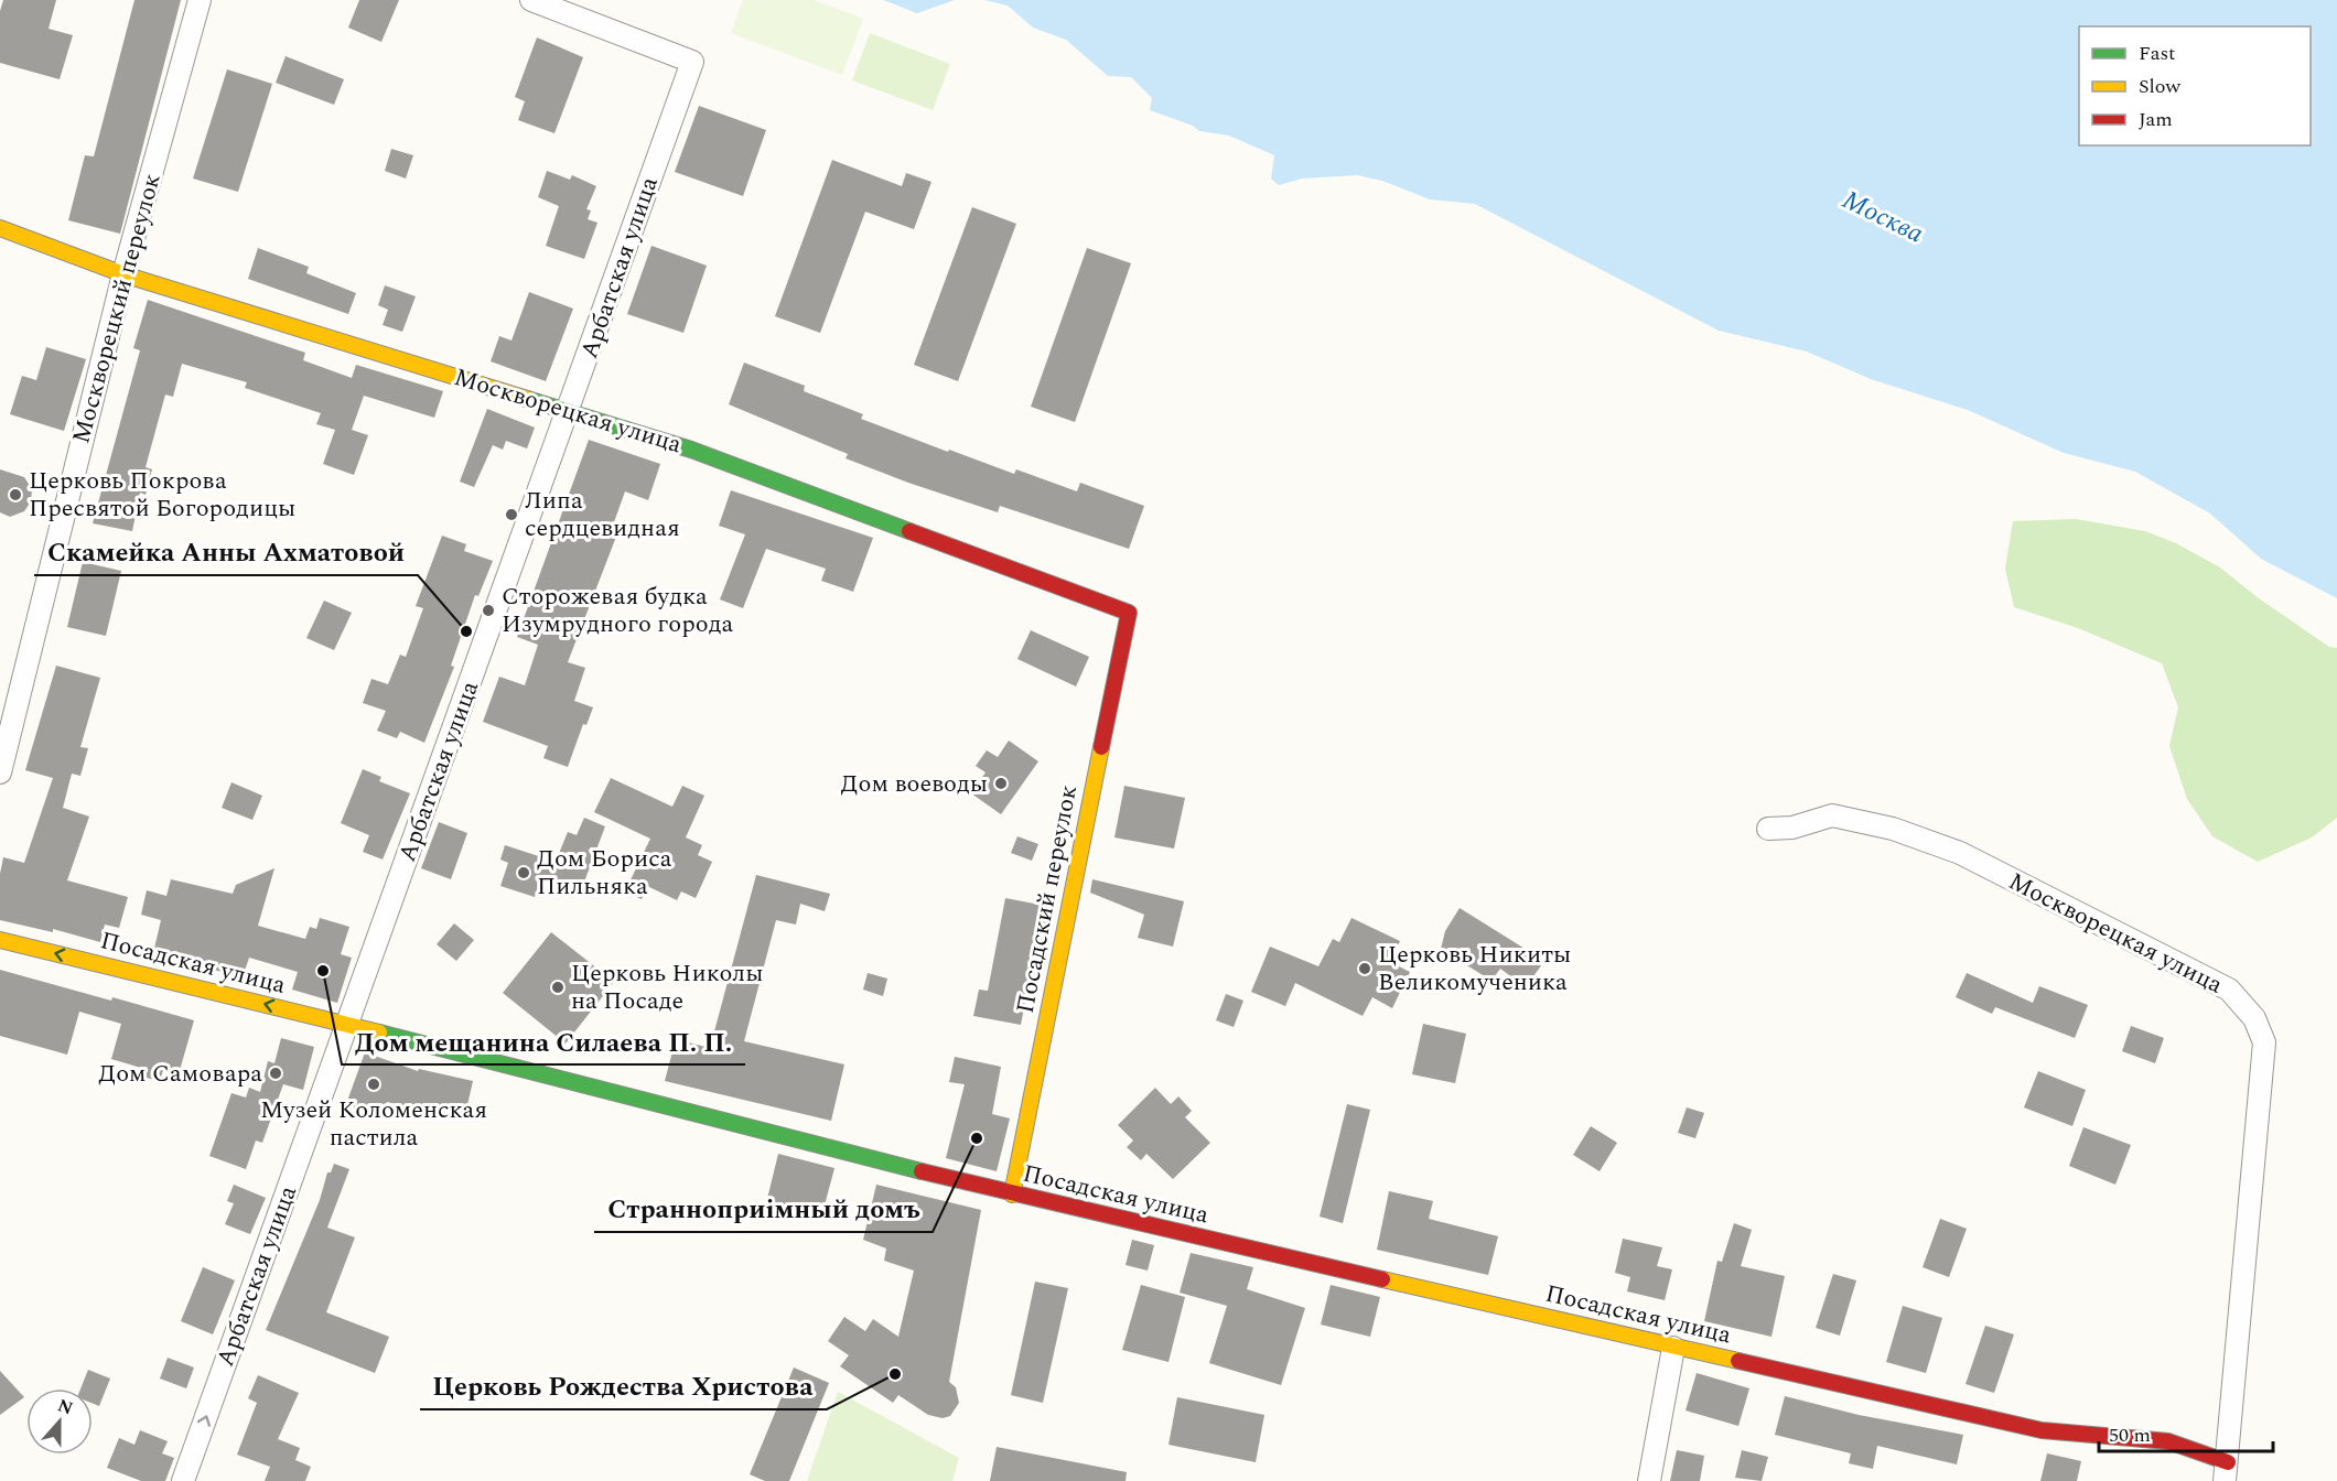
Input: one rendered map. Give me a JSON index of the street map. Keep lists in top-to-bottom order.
{
  "streets": {
    "street": [
      "Арбатская улица",
      "Москворецкий переулок",
      "Москворецкая улица",
      "Посадский переулок",
      "Посадская улица"
    ]
  },
  "crossings": [
    ["Арбатская улица", "Москворецкая улица"],
    ["Арбатская улица", "Посадская улица"],
    ["Москворецкий переулок", "Москворецкая улица"],
    ["Москворецкая улица", "Посадский переулок"],
    ["Москворецкая улица", "Посадская улица"],
    ["Посадский переулок", "Посадская улица"]
  ],
  "water": ["Москва"],
  "places": [
    "Церковь Покрова Пресвятой Богородицы",
    "Липа сердцевидная",
    "Сторожевая будка Изумрудного города",
    "Скамейка Анны Ахматовой",
    "Дом воеводы",
    "Дом Бориса Пильняка",
    "Церковь Никиты Великомученика",
    "Дом мещанина Силаева П. П.",
    "Церковь Николы на Посаде",
    "Дом Самовара",
    "Музей Коломенская пастила",
    "Странноприiмный домъ",
    "Церковь Рождества Христова"
  ],
  "legend": ["Fast", "Slow", "Jam"],
  "scale_bar": "50 m",
  "north": "top"
}
